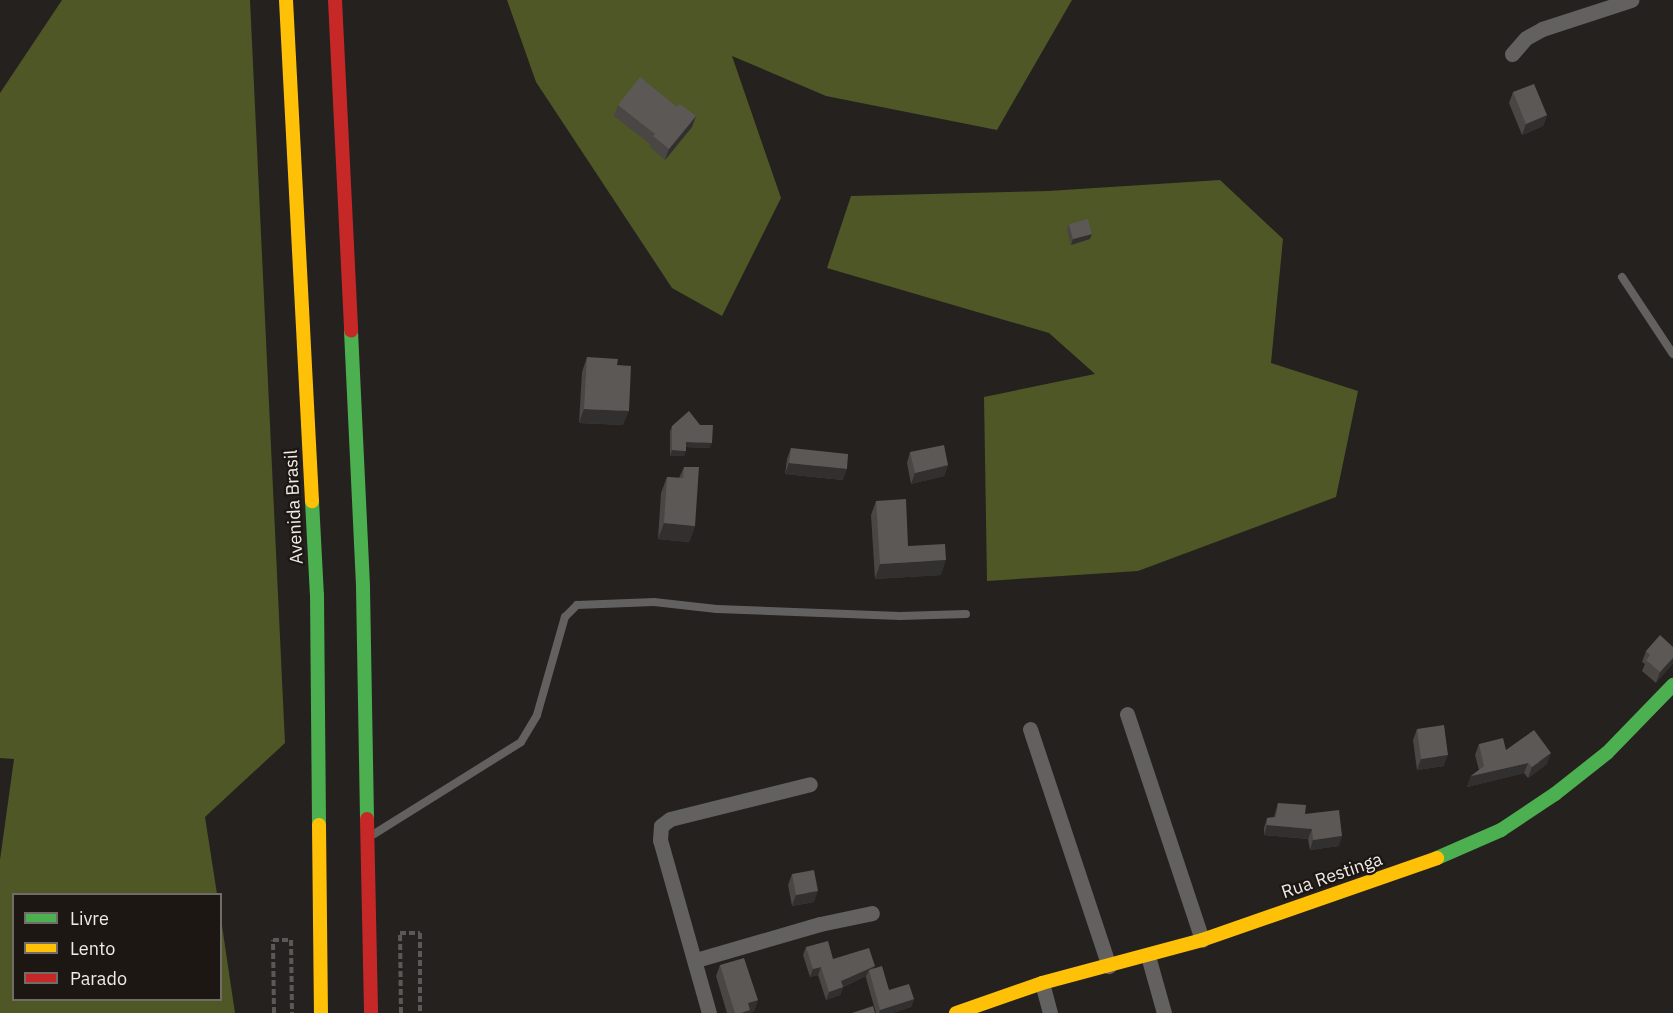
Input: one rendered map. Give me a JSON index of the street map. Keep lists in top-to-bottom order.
{
  "streets": {
    "main road": ["Avenida Brasil", "Rua Restinga"]
  },
  "legend": ["Livre", "Lento", "Parado"]
}
